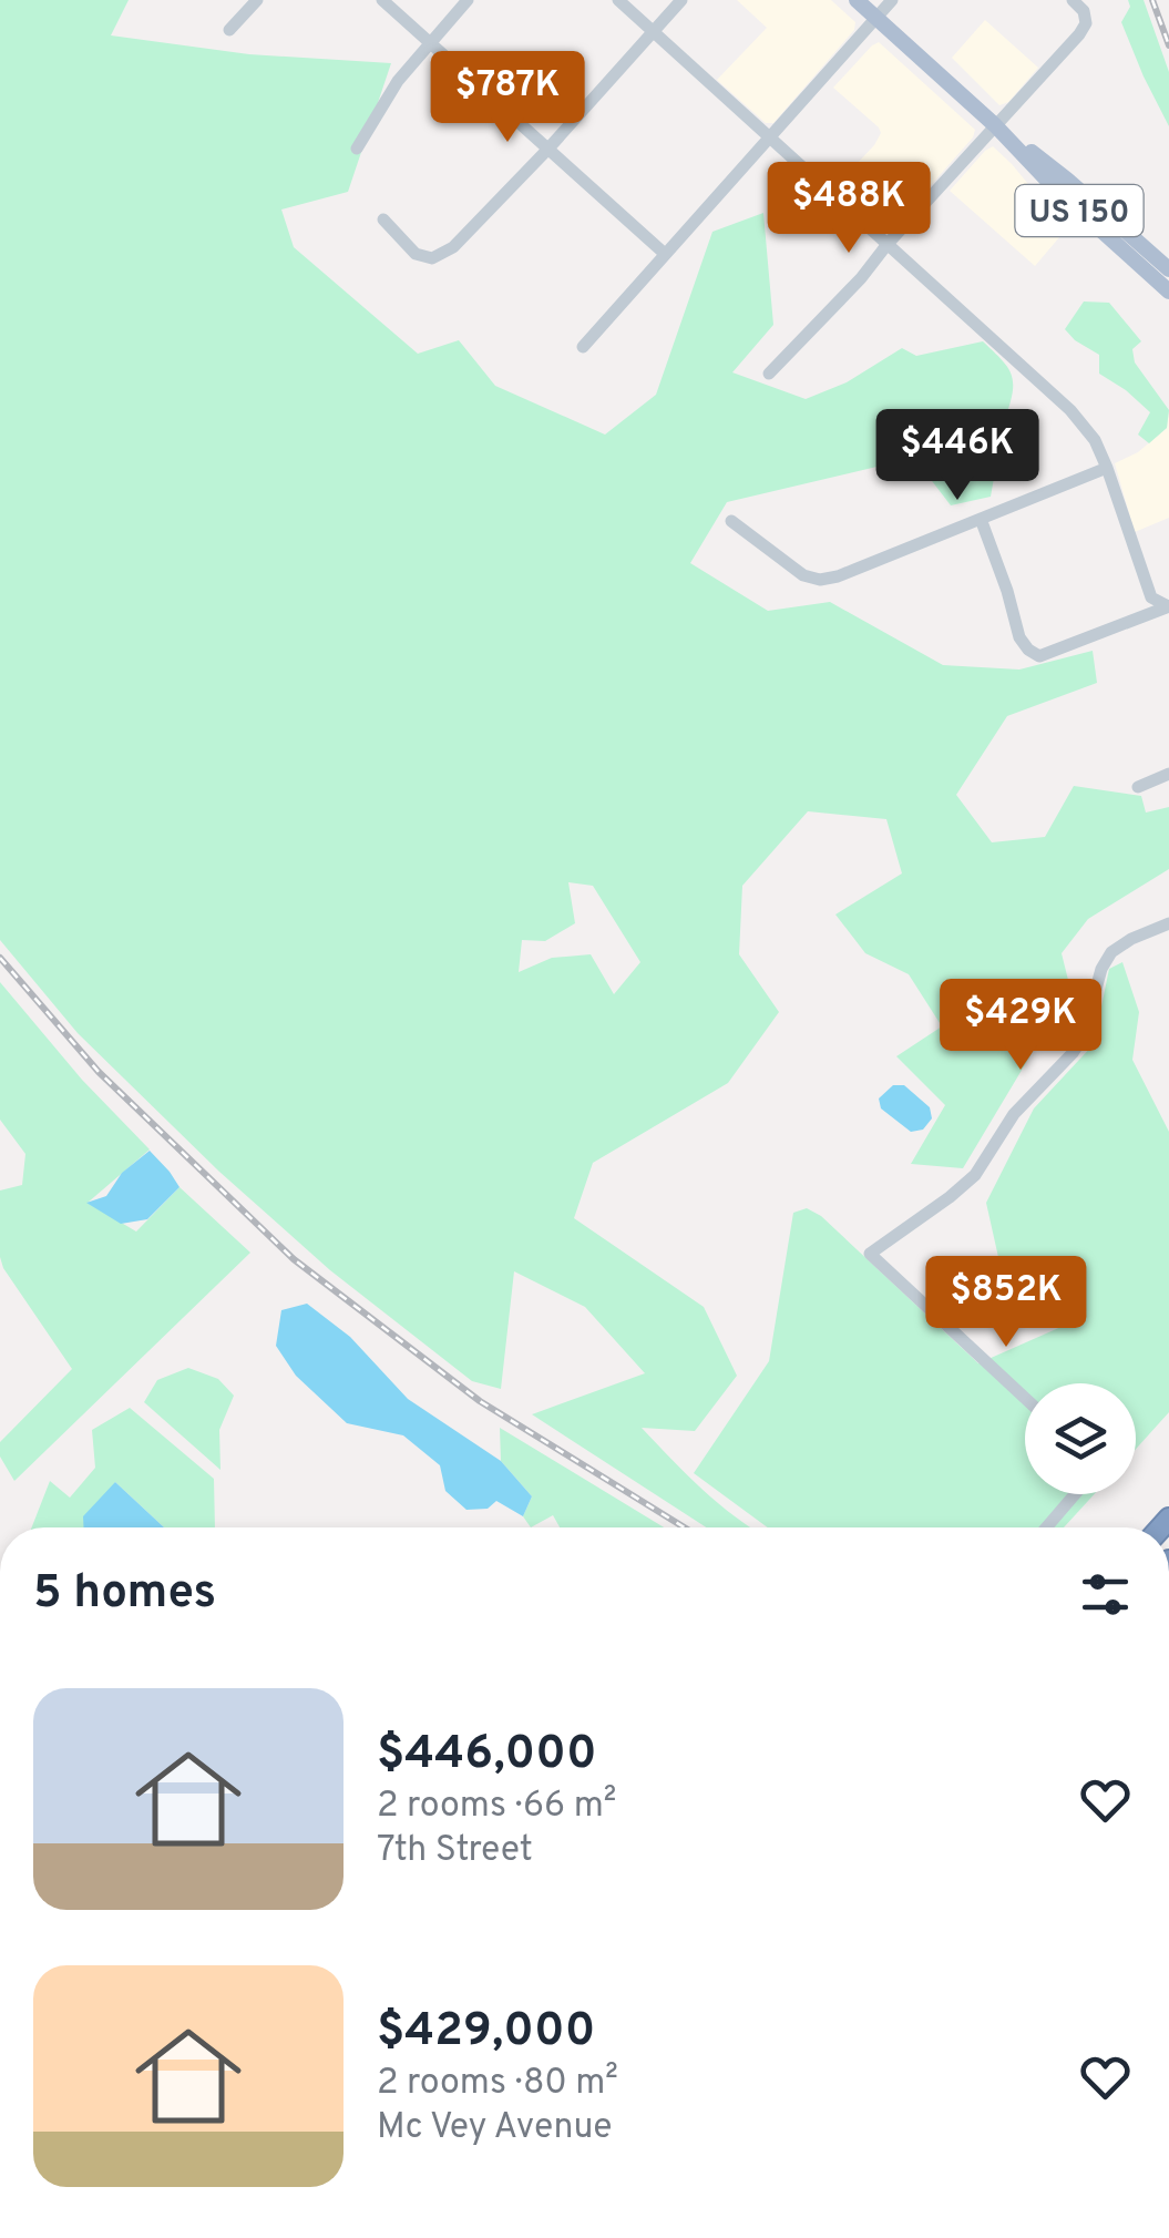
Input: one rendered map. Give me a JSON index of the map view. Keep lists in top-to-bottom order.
{
  "streets": {
    "main road": ["US 150"]
  },
  "page": {
    "price": [
      "$787K",
      "$488K",
      "$446K",
      "$429K",
      "$852K"
    ],
    "heading": "5 homes",
    "list": [
      {
        "name": "$446,000",
        "note": "2 rooms · 66 m² · 7th Street"
      },
      {
        "name": "$429,000",
        "note": "2 rooms · 80 m² · Mc Vey Avenue"
      }
    ]
  }
}
